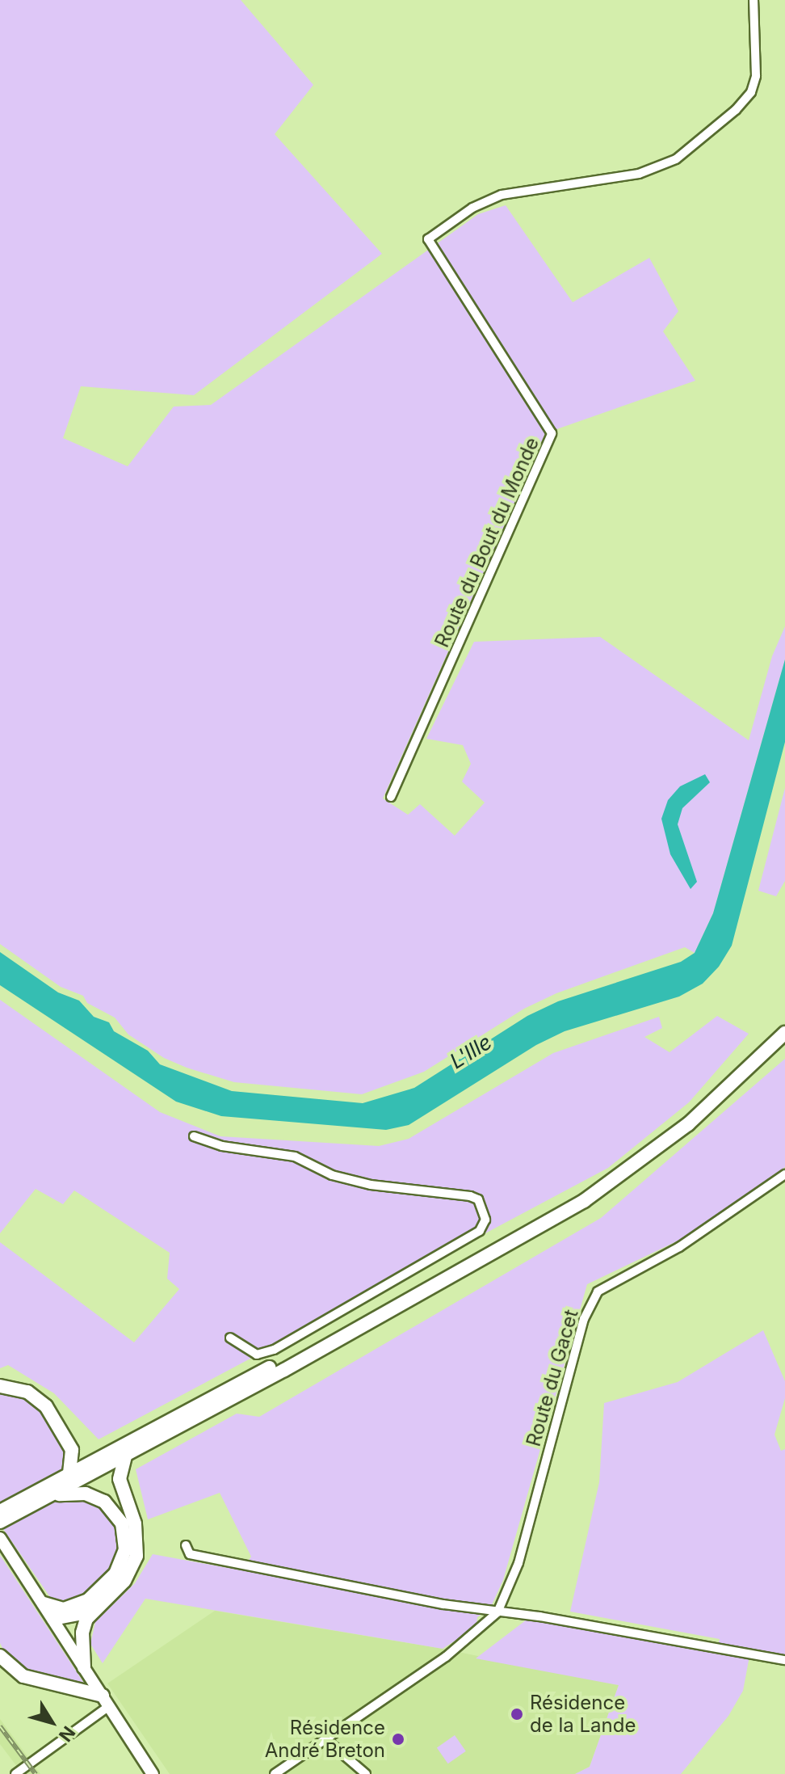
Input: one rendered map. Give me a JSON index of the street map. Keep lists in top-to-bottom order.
{
  "streets": {
    "street": ["Route du Bout du Monde", "Route du Gacet"]
  },
  "water": ["L'Ille"],
  "places": ["Résidence de la Lande", "Résidence André Breton"],
  "north": "bottom right"
}
